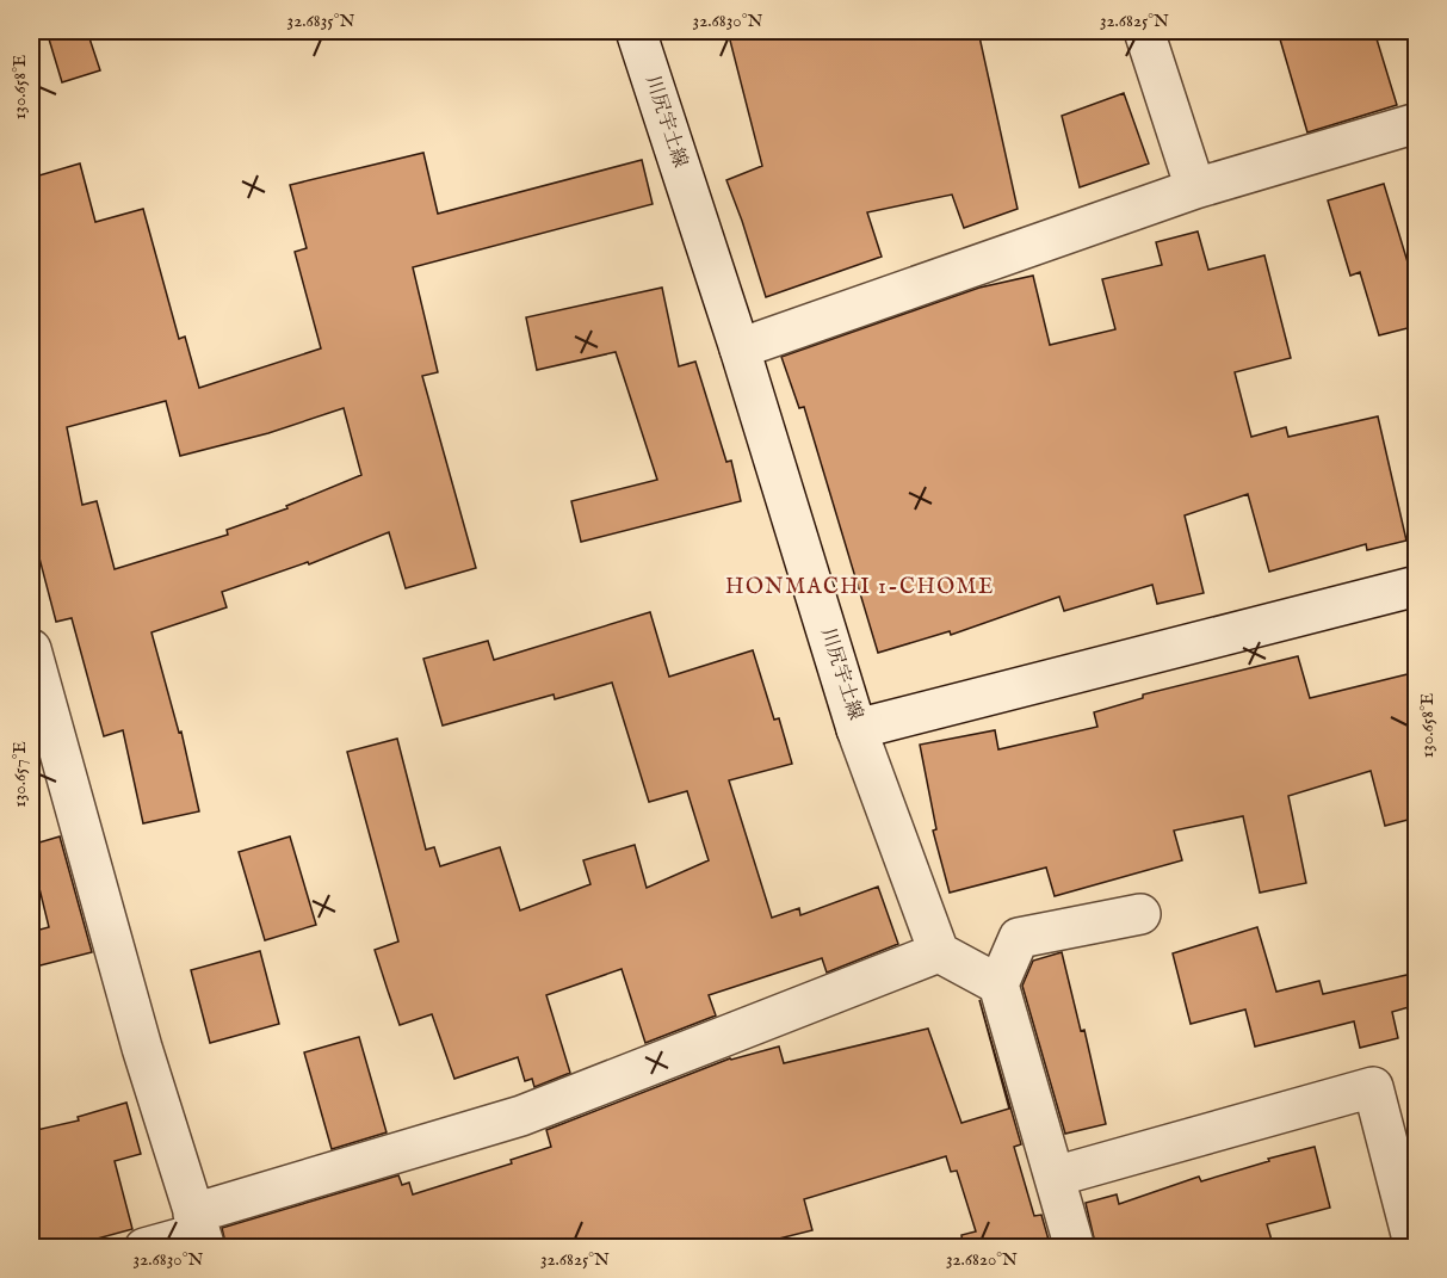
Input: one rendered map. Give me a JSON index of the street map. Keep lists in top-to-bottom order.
{
  "streets": {
    "street": ["川尻宇土線"]
  },
  "districts": ["HONMACHI 1-CHOME"],
  "coordinates": [
    "32.6835°N",
    "32.6830°N",
    "32.6825°N",
    "130.658°E",
    "130.657°E",
    "32.6820°N"
  ]
}
